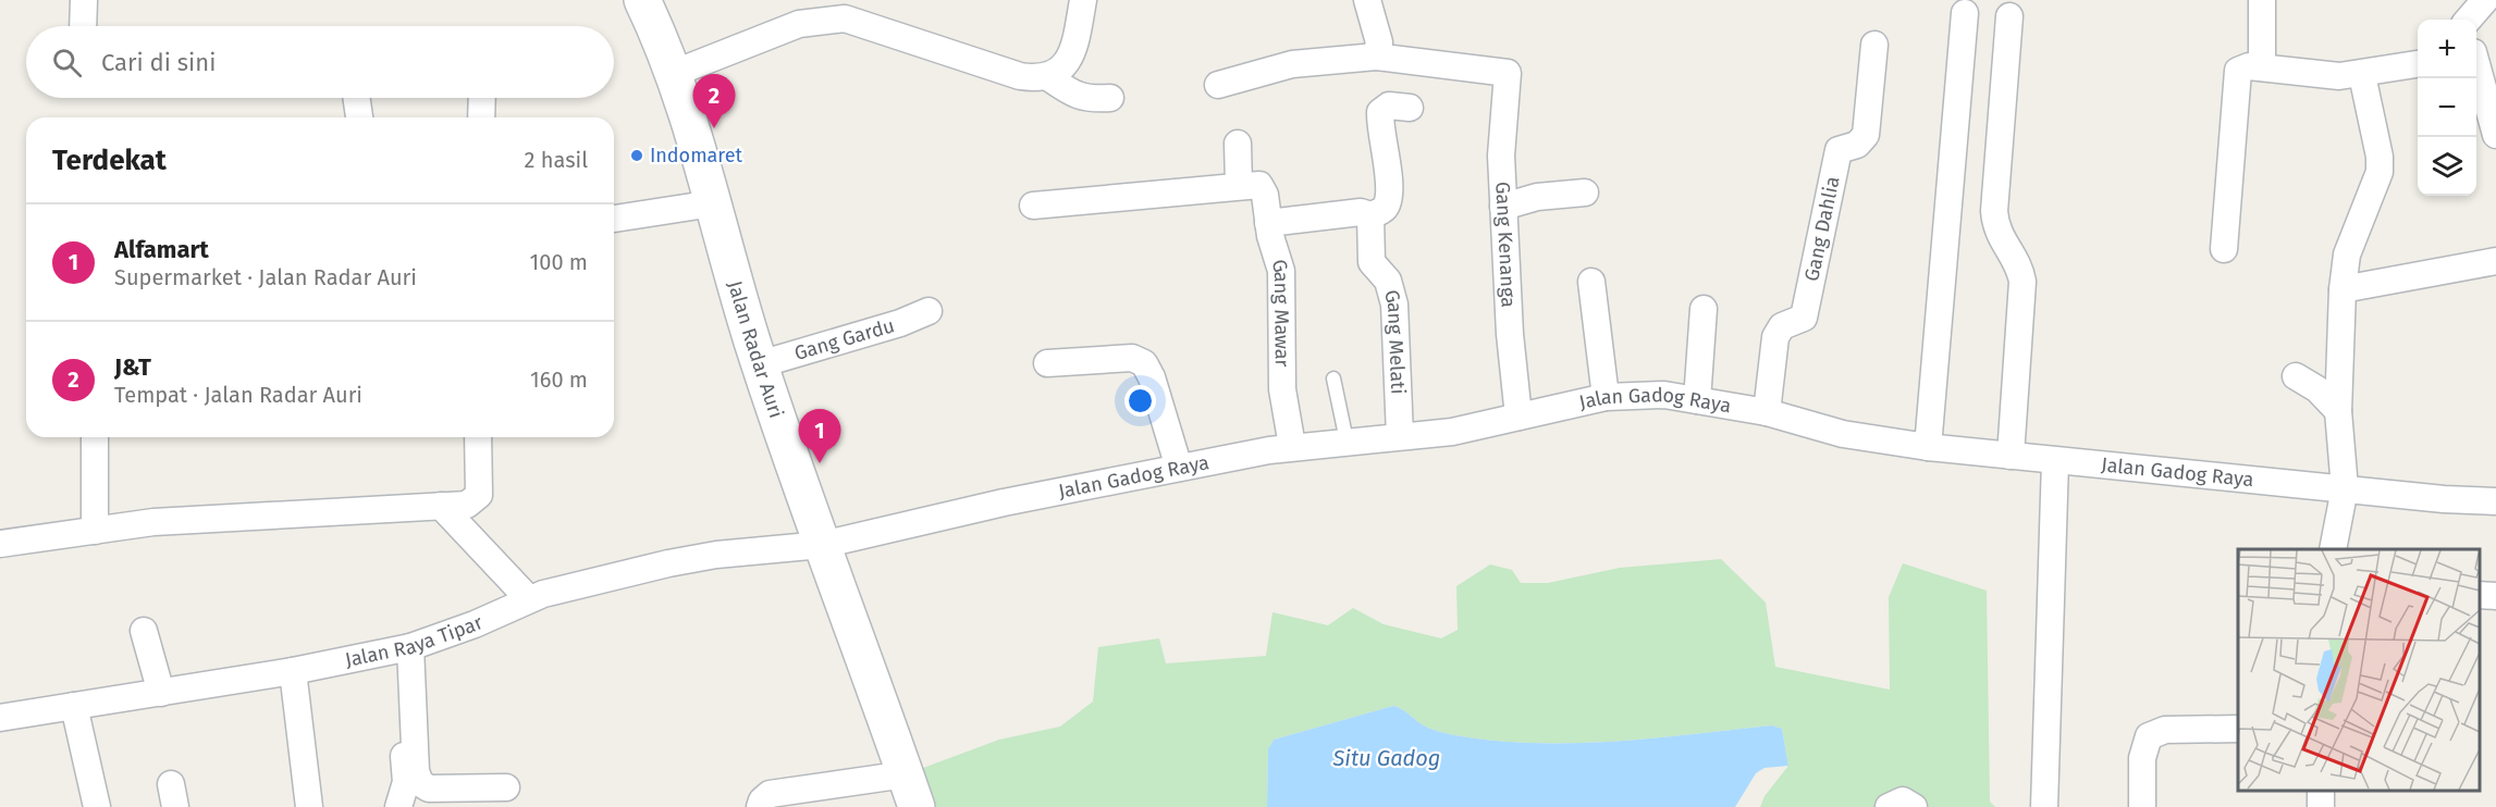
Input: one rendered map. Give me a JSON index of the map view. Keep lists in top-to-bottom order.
{
  "streets": {
    "main road": ["Jalan Radar Auri"],
    "street": [
      "Gang Dahlia",
      "Gang Kenanga",
      "Gang Mawar",
      "Gang Gardu",
      "Gang Melati",
      "Jalan Gadog Raya",
      "Jalan Raya Tipar"
    ]
  },
  "crossings": [
    ["Gang Dahlia", "Jalan Gadog Raya"],
    ["Gang Kenanga", "Jalan Gadog Raya"],
    ["Gang Mawar", "Jalan Gadog Raya"],
    ["Gang Gardu", "Jalan Radar Auri"],
    ["Gang Melati", "Jalan Gadog Raya"],
    ["Jalan Radar Auri", "Jalan Gadog Raya"],
    ["Jalan Radar Auri", "Jalan Raya Tipar"],
    ["Jalan Gadog Raya", "Jalan Raya Tipar"]
  ],
  "water": ["Situ Gadog"],
  "places": ["Indomaret"],
  "page": {
    "map_buttons": ["+", "−"],
    "search": "Cari di sini",
    "pins": ["2", "1"],
    "heading": ["Terdekat", "2 hasil"],
    "list": [
      {
        "mark": "1",
        "name": "Alfamart",
        "note": "Supermarket · Jalan Radar Auri",
        "value": "100 m"
      },
      {
        "mark": "2",
        "name": "J&T",
        "note": "Tempat · Jalan Radar Auri",
        "value": "160 m"
      }
    ]
  }
}
